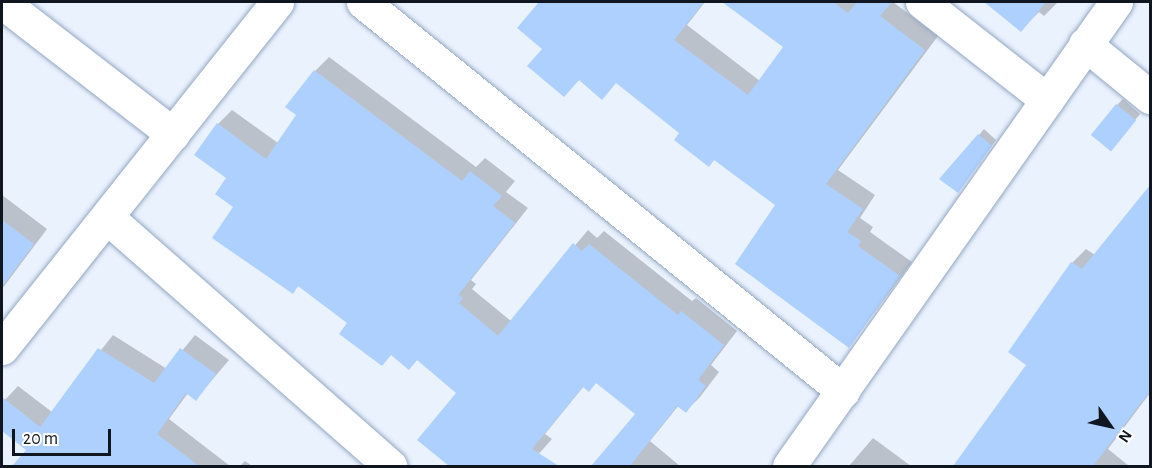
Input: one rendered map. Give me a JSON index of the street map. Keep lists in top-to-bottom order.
{
  "scale_bar": "20 m",
  "north": "bottom right"
}
